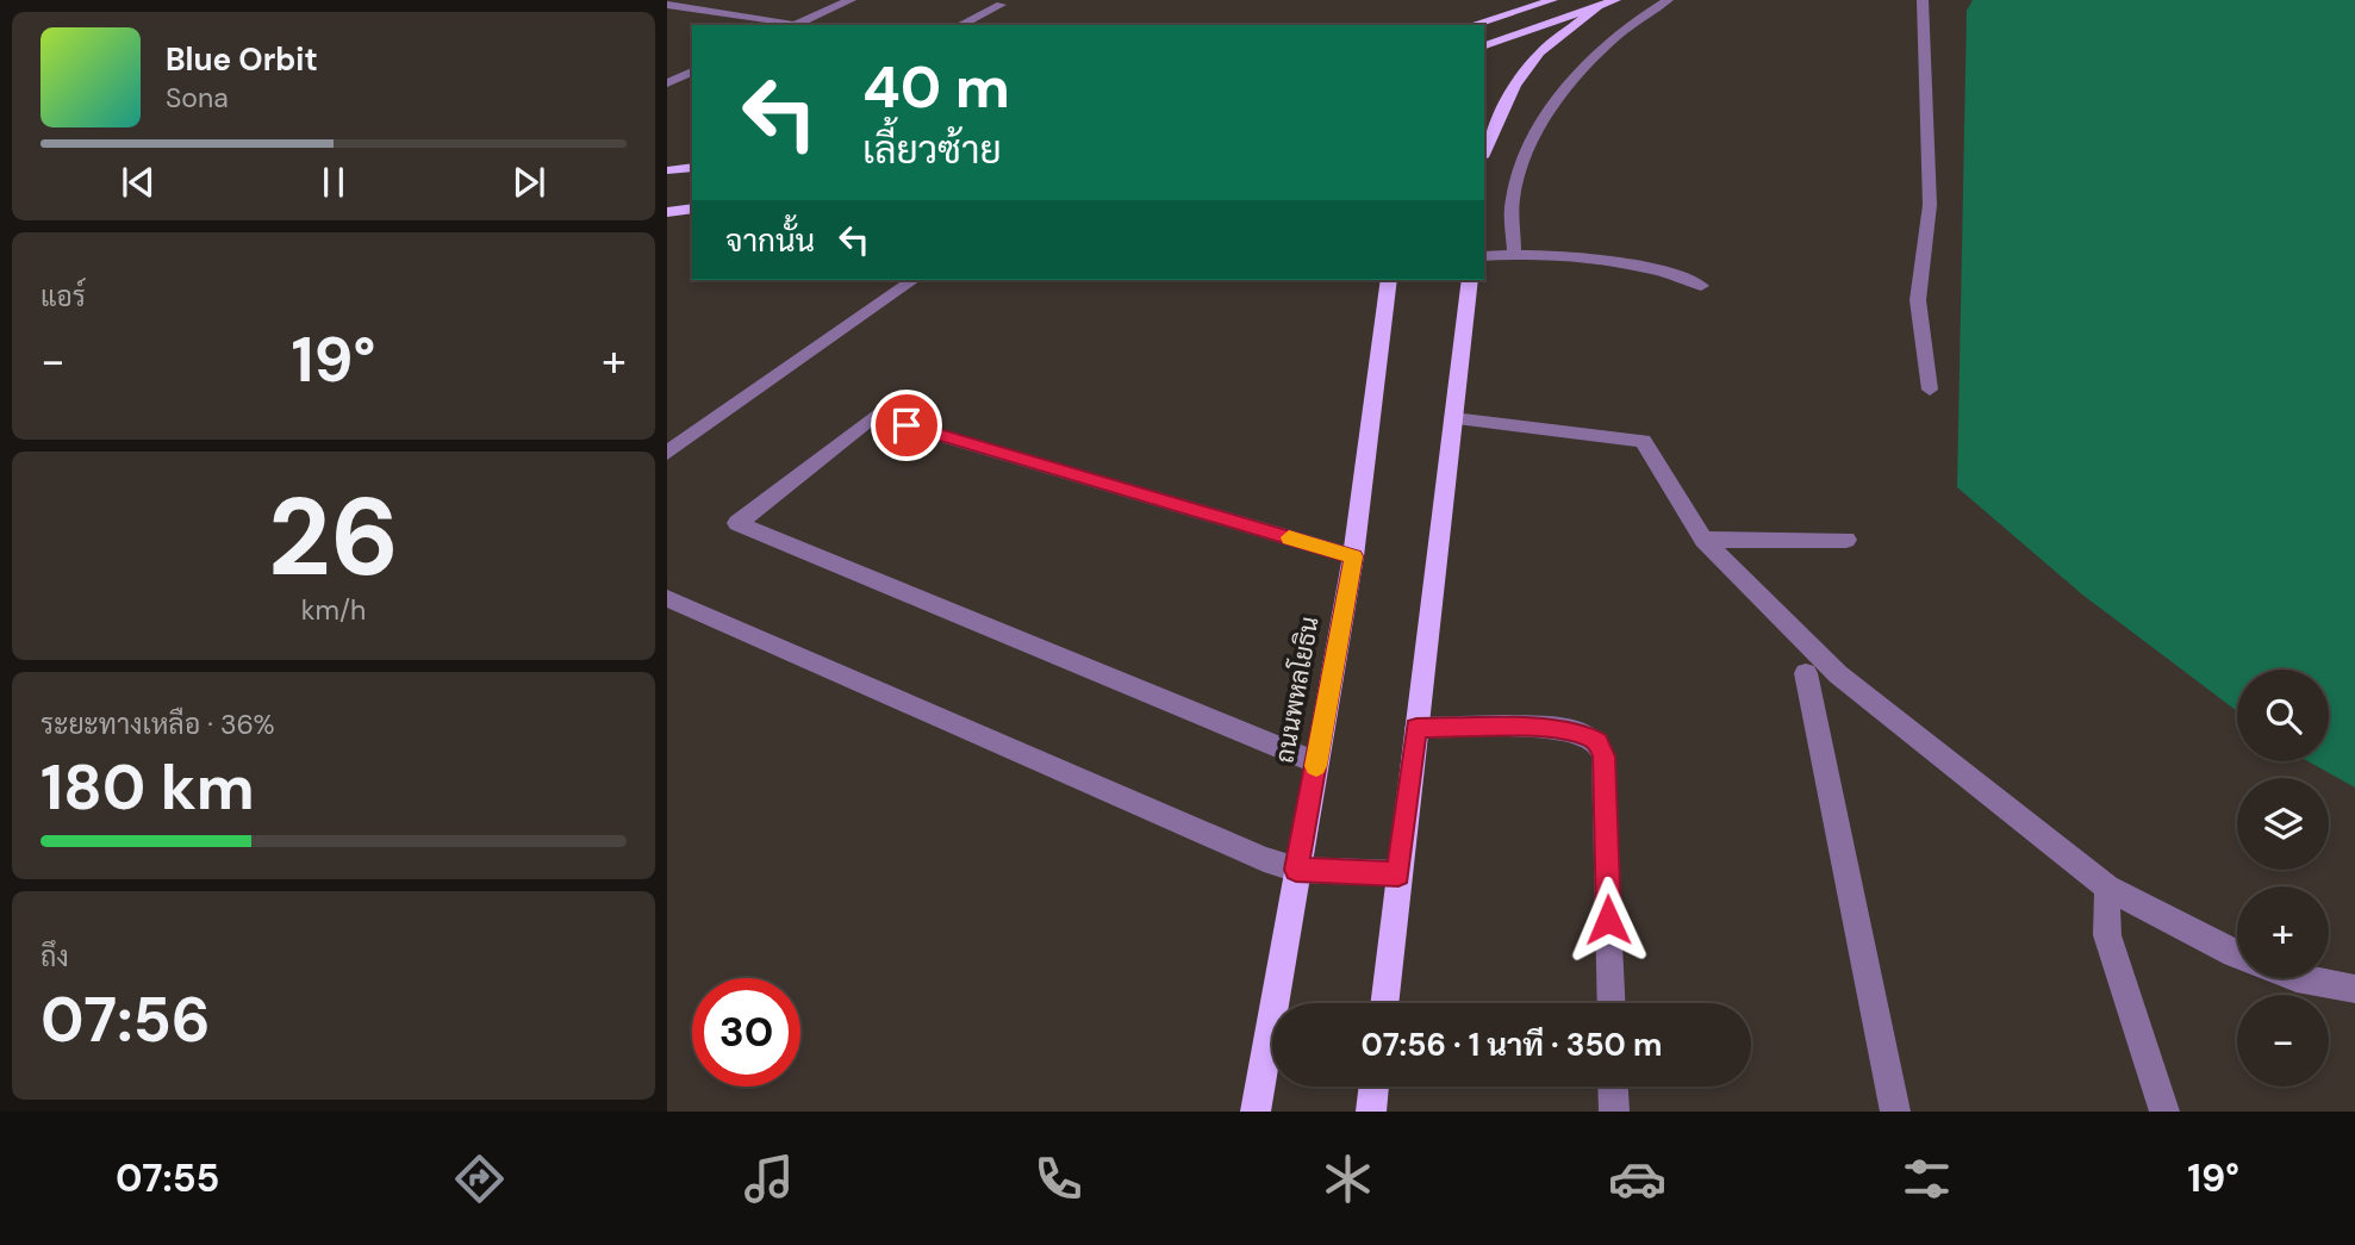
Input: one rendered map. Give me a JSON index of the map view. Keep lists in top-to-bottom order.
{
  "streets": {
    "main road": ["ถนนพหลโยธิน"]
  },
  "page": {
    "turn": ["40 m", "เลี้ยวซ้าย"],
    "song": ["Blue Orbit", "Sona"],
    "then": "จากนั้น",
    "tile": [
      "แอร์",
      ["26", "km/h"],
      ["ระยะทางเหลือ · 36%", "180 km"],
      ["ถึง", "07:56"]
    ],
    "heat": ["−", "19°", "+"],
    "map_buttons": ["+", "−"],
    "limit": "30",
    "trip": "07:56 · 1 นาที · 350 m",
    "tabs": ["07:55", "19°"]
  }
}
